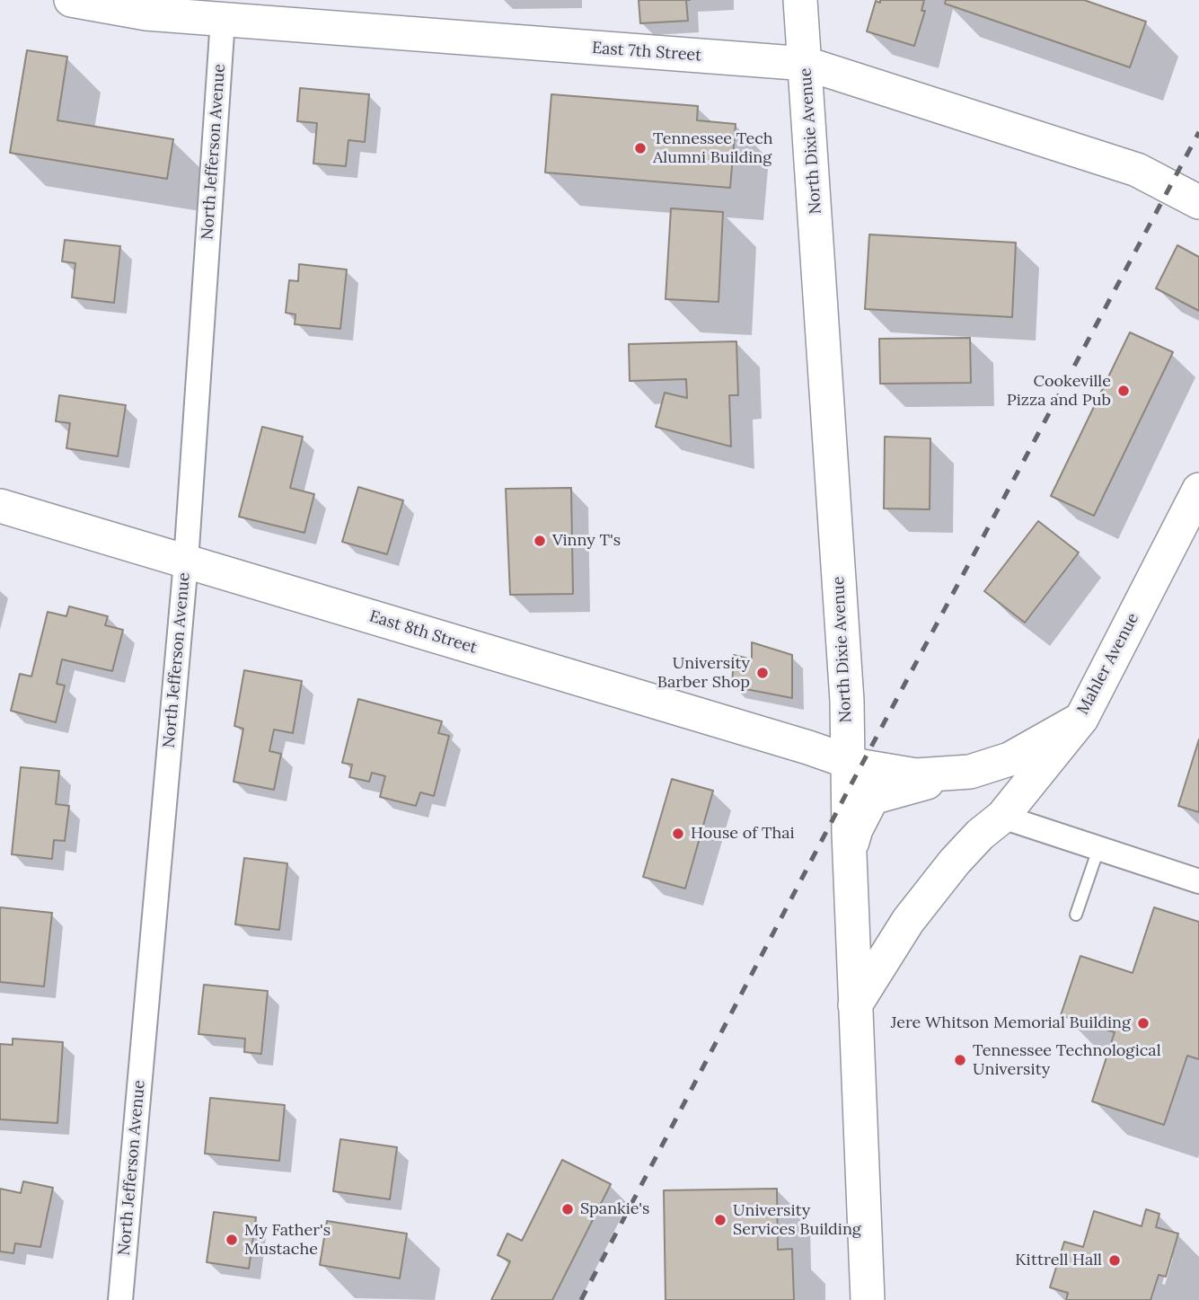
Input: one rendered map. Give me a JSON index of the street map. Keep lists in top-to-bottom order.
{
  "streets": {
    "street": [
      "East 7th Street",
      "North Dixie Avenue",
      "North Jefferson Avenue",
      "East 8th Street",
      "Mahler Avenue"
    ]
  },
  "crossings": [
    ["East 7th Street", "North Dixie Avenue"],
    ["East 7th Street", "North Jefferson Avenue"],
    ["North Dixie Avenue", "East 8th Street"],
    ["North Dixie Avenue", "Mahler Avenue"],
    ["North Jefferson Avenue", "East 8th Street"],
    ["East 8th Street", "Mahler Avenue"]
  ],
  "places": [
    "Tennessee Tech Alumni Building",
    "Cookeville Pizza and Pub",
    "Vinny T's",
    "University Barber Shop",
    "House of Thai",
    "Jere Whitson Memorial Building",
    "Tennessee Technological University",
    "Spankie's",
    "University Services Building",
    "My Father's Mustache",
    "Kittrell Hall"
  ]
}
